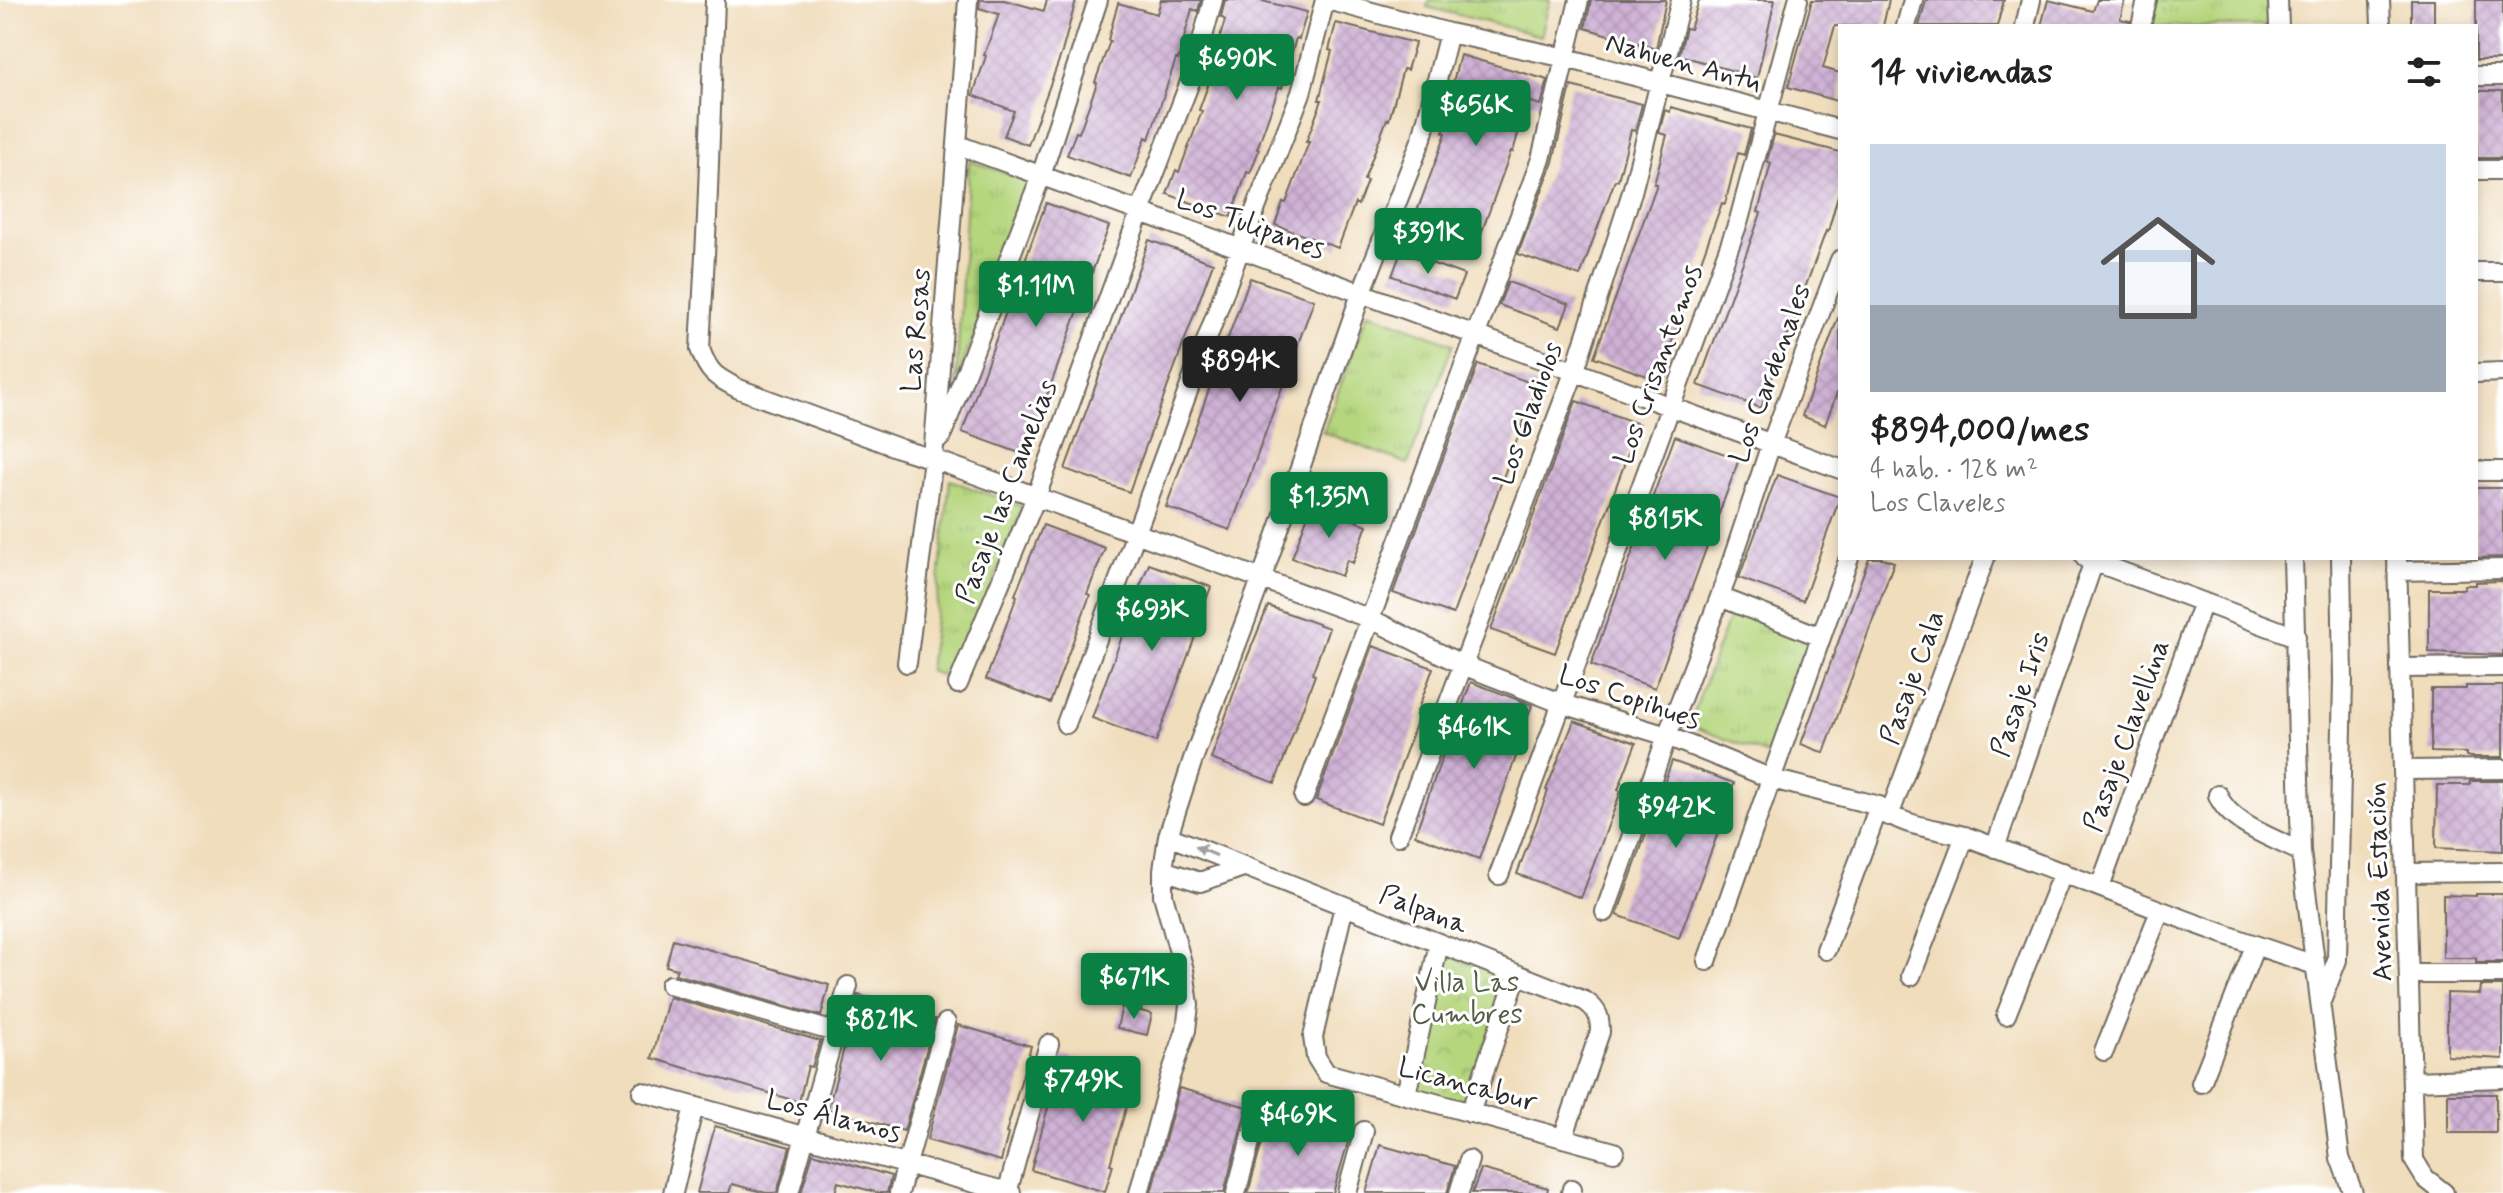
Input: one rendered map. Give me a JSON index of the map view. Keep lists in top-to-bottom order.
{
  "streets": {
    "street": [
      "Nahuen Antu",
      "Los Tulipanes",
      "Las Rosas",
      "Los Crisantemos",
      "Los Cardenales",
      "Los Gladiolos",
      "Pasaje las Camelias",
      "Pasaje Cala",
      "Pasaje Iris",
      "Los Copihues",
      "Pasaje Clavellina",
      "Avenida Estación",
      "Palpana",
      "Licancabur",
      "Los Álamos"
    ]
  },
  "crossings": [
    ["Nahuen Antu", "Los Crisantemos"],
    ["Nahuen Antu", "Los Gladiolos"],
    ["Los Tulipanes", "Las Rosas"],
    ["Los Tulipanes", "Los Crisantemos"],
    ["Los Tulipanes", "Los Cardenales"],
    ["Los Tulipanes", "Los Gladiolos"],
    ["Los Tulipanes", "Pasaje las Camelias"],
    ["Las Rosas", "Los Copihues"],
    ["Los Crisantemos", "Los Copihues"],
    ["Los Cardenales", "Los Copihues"],
    ["Los Gladiolos", "Los Copihues"],
    ["Pasaje las Camelias", "Los Copihues"],
    ["Pasaje Cala", "Los Copihues"],
    ["Pasaje Iris", "Los Copihues"],
    ["Los Copihues", "Pasaje Clavellina"],
    ["Palpana", "Licancabur"]
  ],
  "parks": ["Villa Las Cumbres"],
  "page": {
    "heading": "14 viviendas",
    "price": [
      "$690K",
      "$656K",
      "$391K",
      "$1.11M",
      "$894K",
      "$1.35M",
      "$815K",
      "$693K",
      "$461K",
      "$942K",
      "$671K",
      "$821K",
      "$749K",
      "$469K"
    ],
    "list": [
      {
        "name": "$894,000/mes",
        "note": "4 hab. · 128 m² · Los Claveles"
      }
    ]
  }
}
